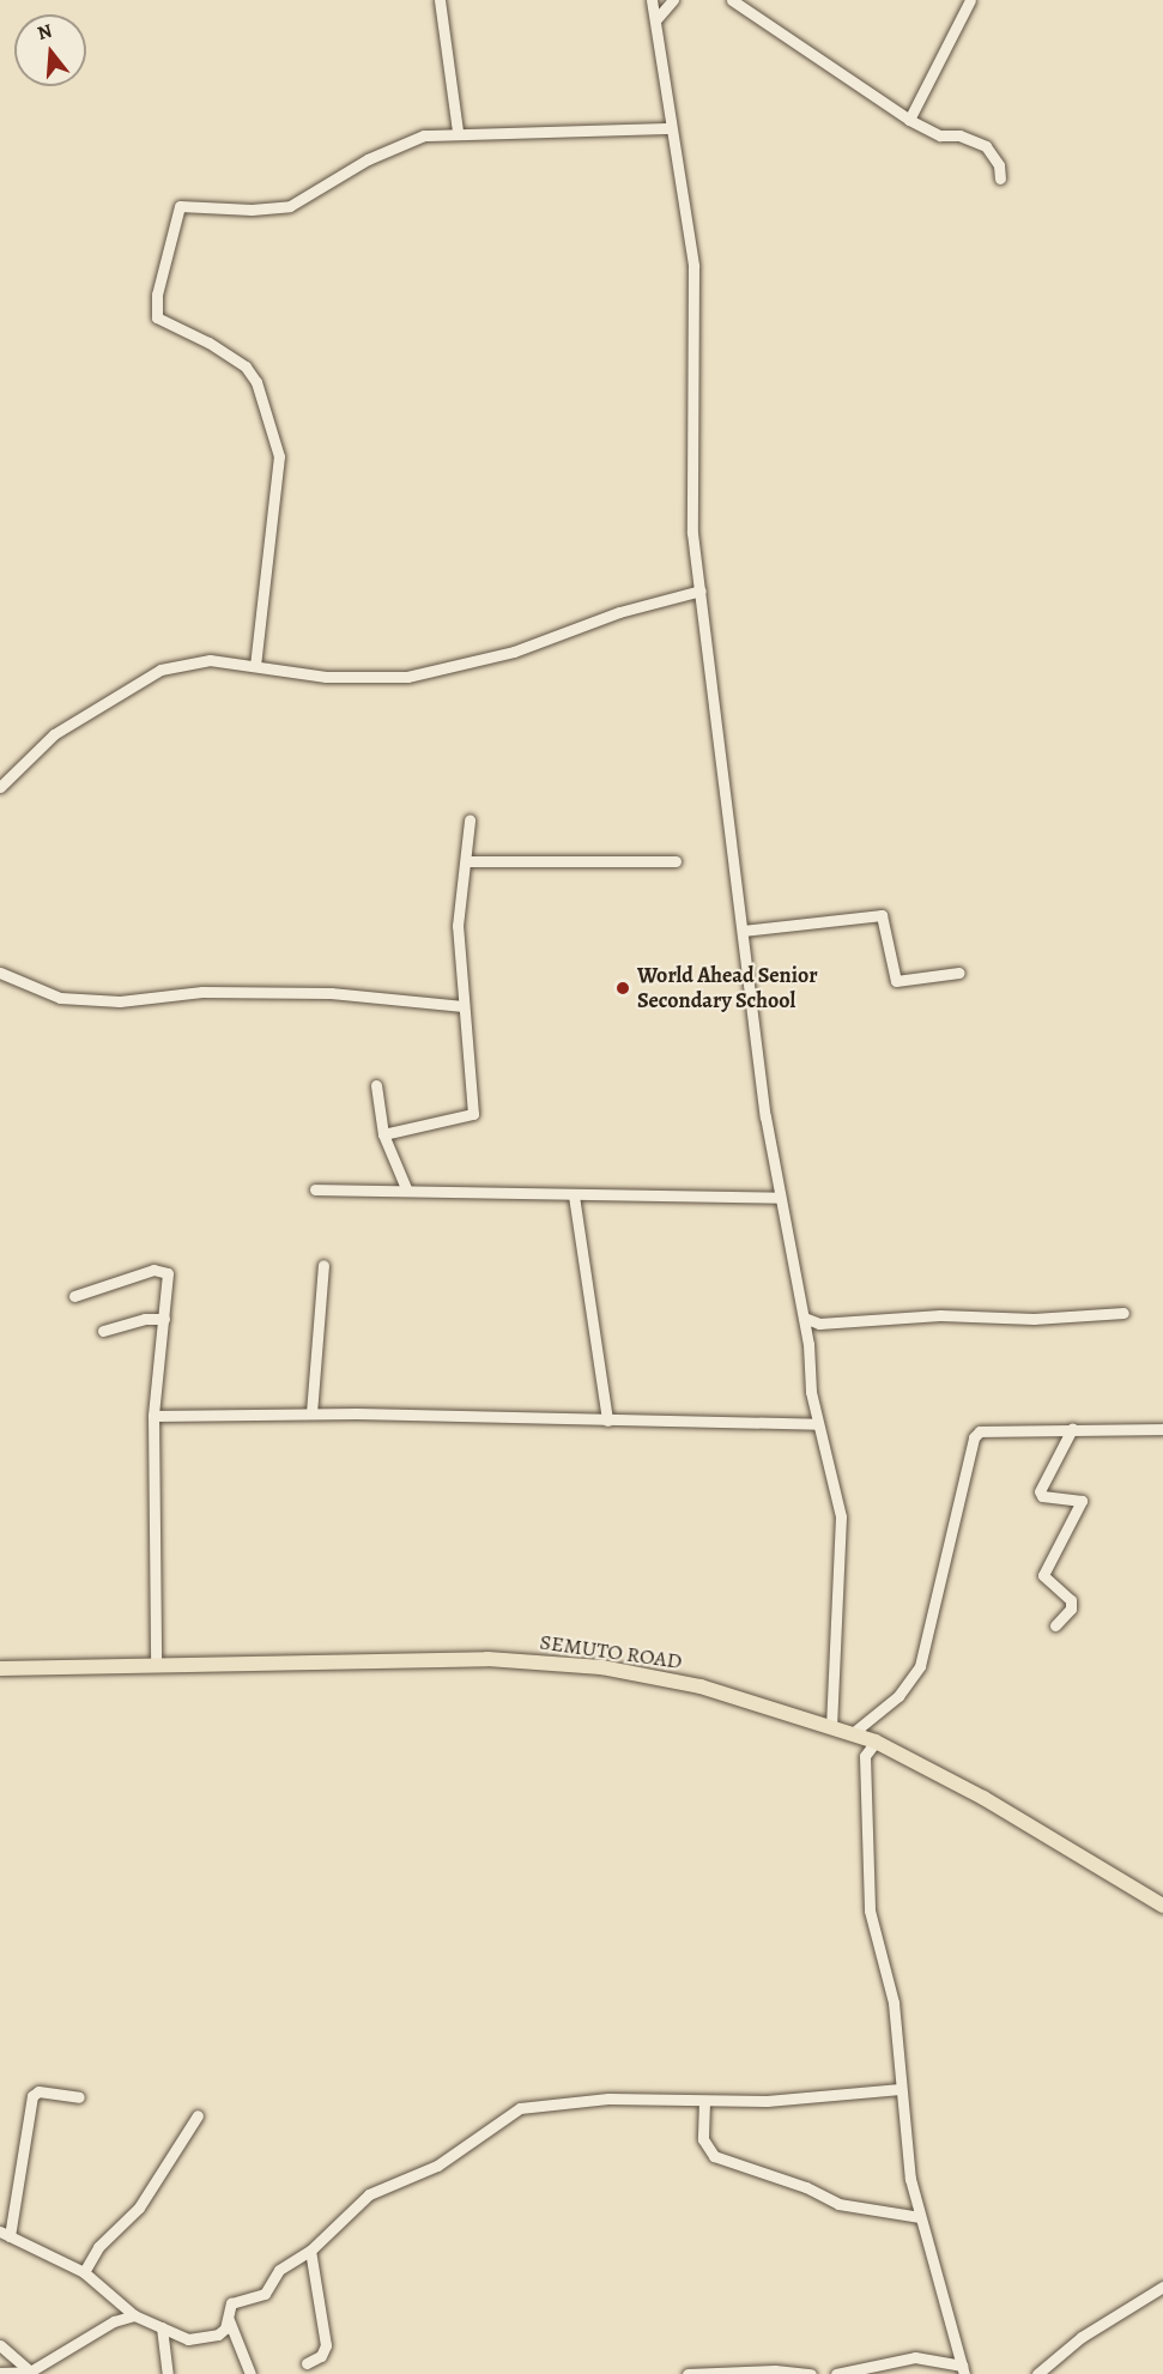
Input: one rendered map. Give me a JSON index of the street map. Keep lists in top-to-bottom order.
{
  "streets": {
    "main road": ["SEMUTO ROAD"]
  },
  "places": ["World Ahead Senior Secondary School"],
  "north": "top"
}
